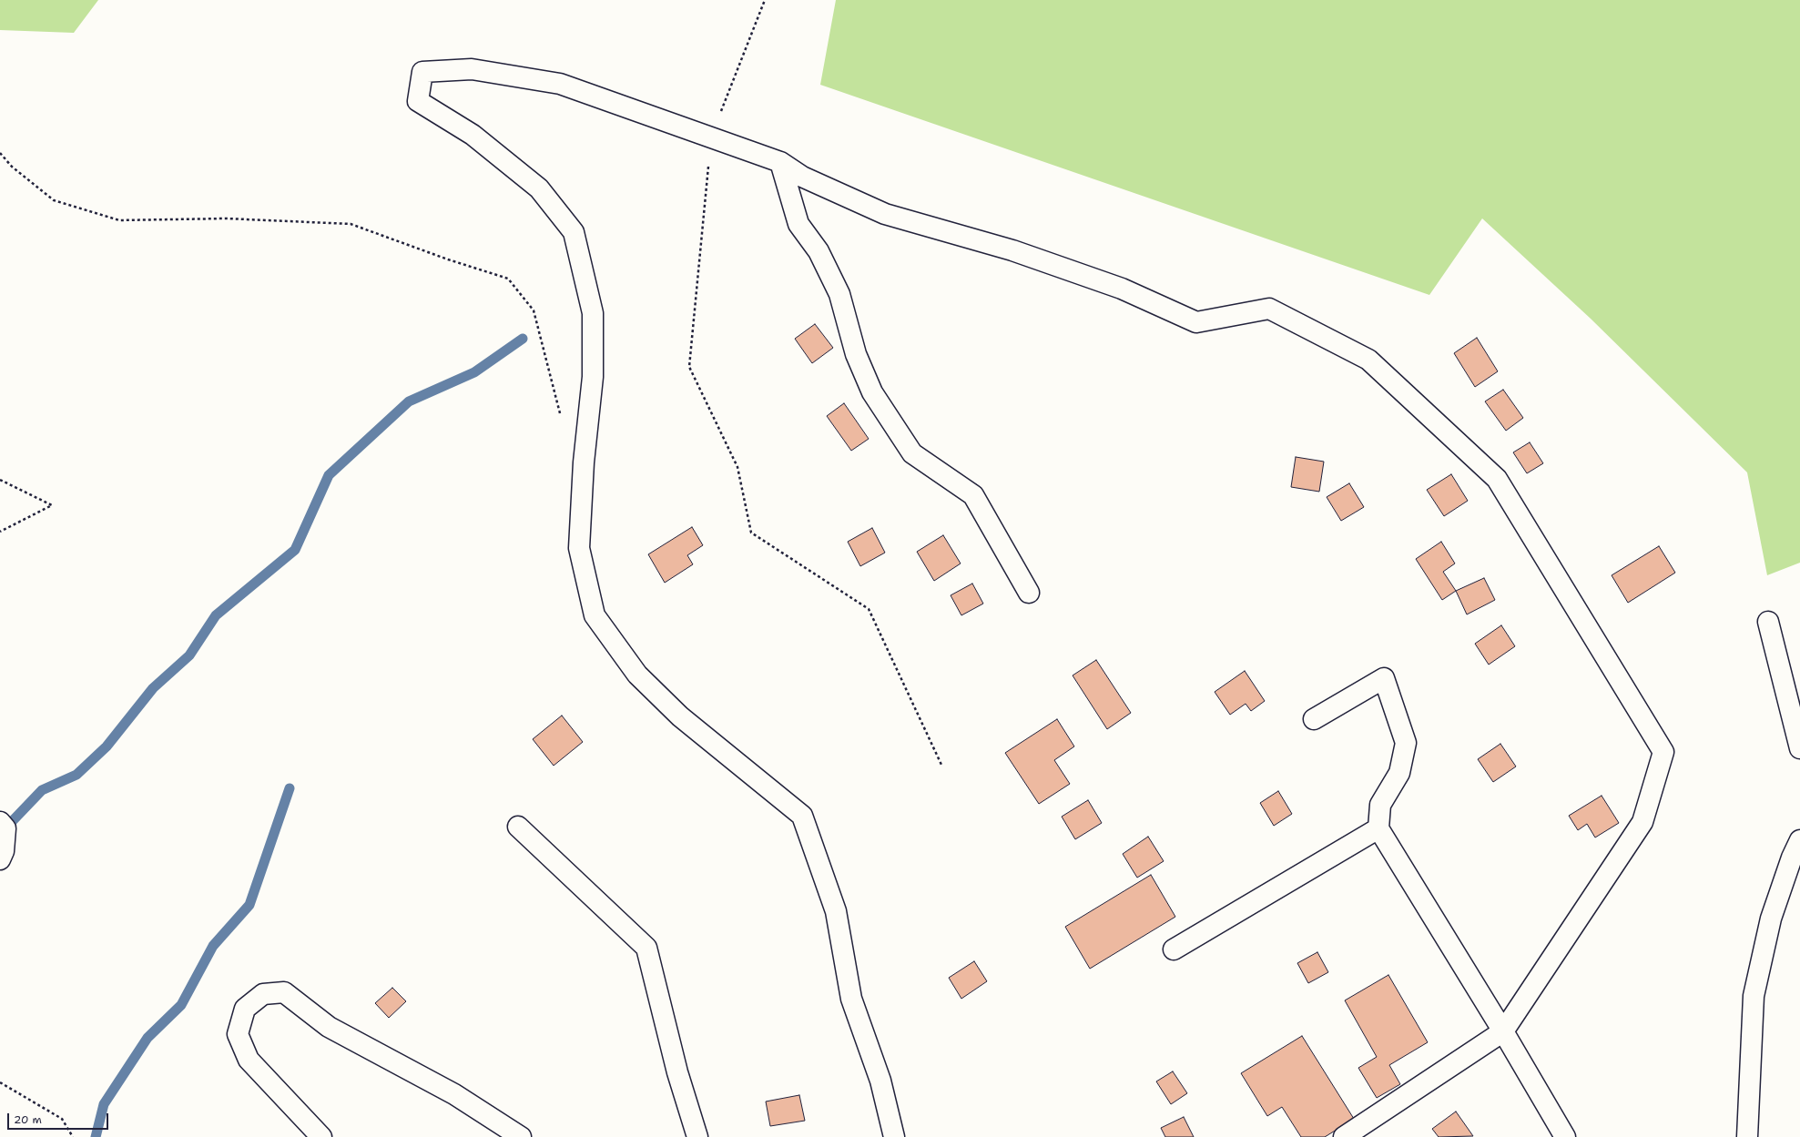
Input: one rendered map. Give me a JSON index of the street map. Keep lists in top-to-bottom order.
{
  "scale_bar": "20 m"
}
